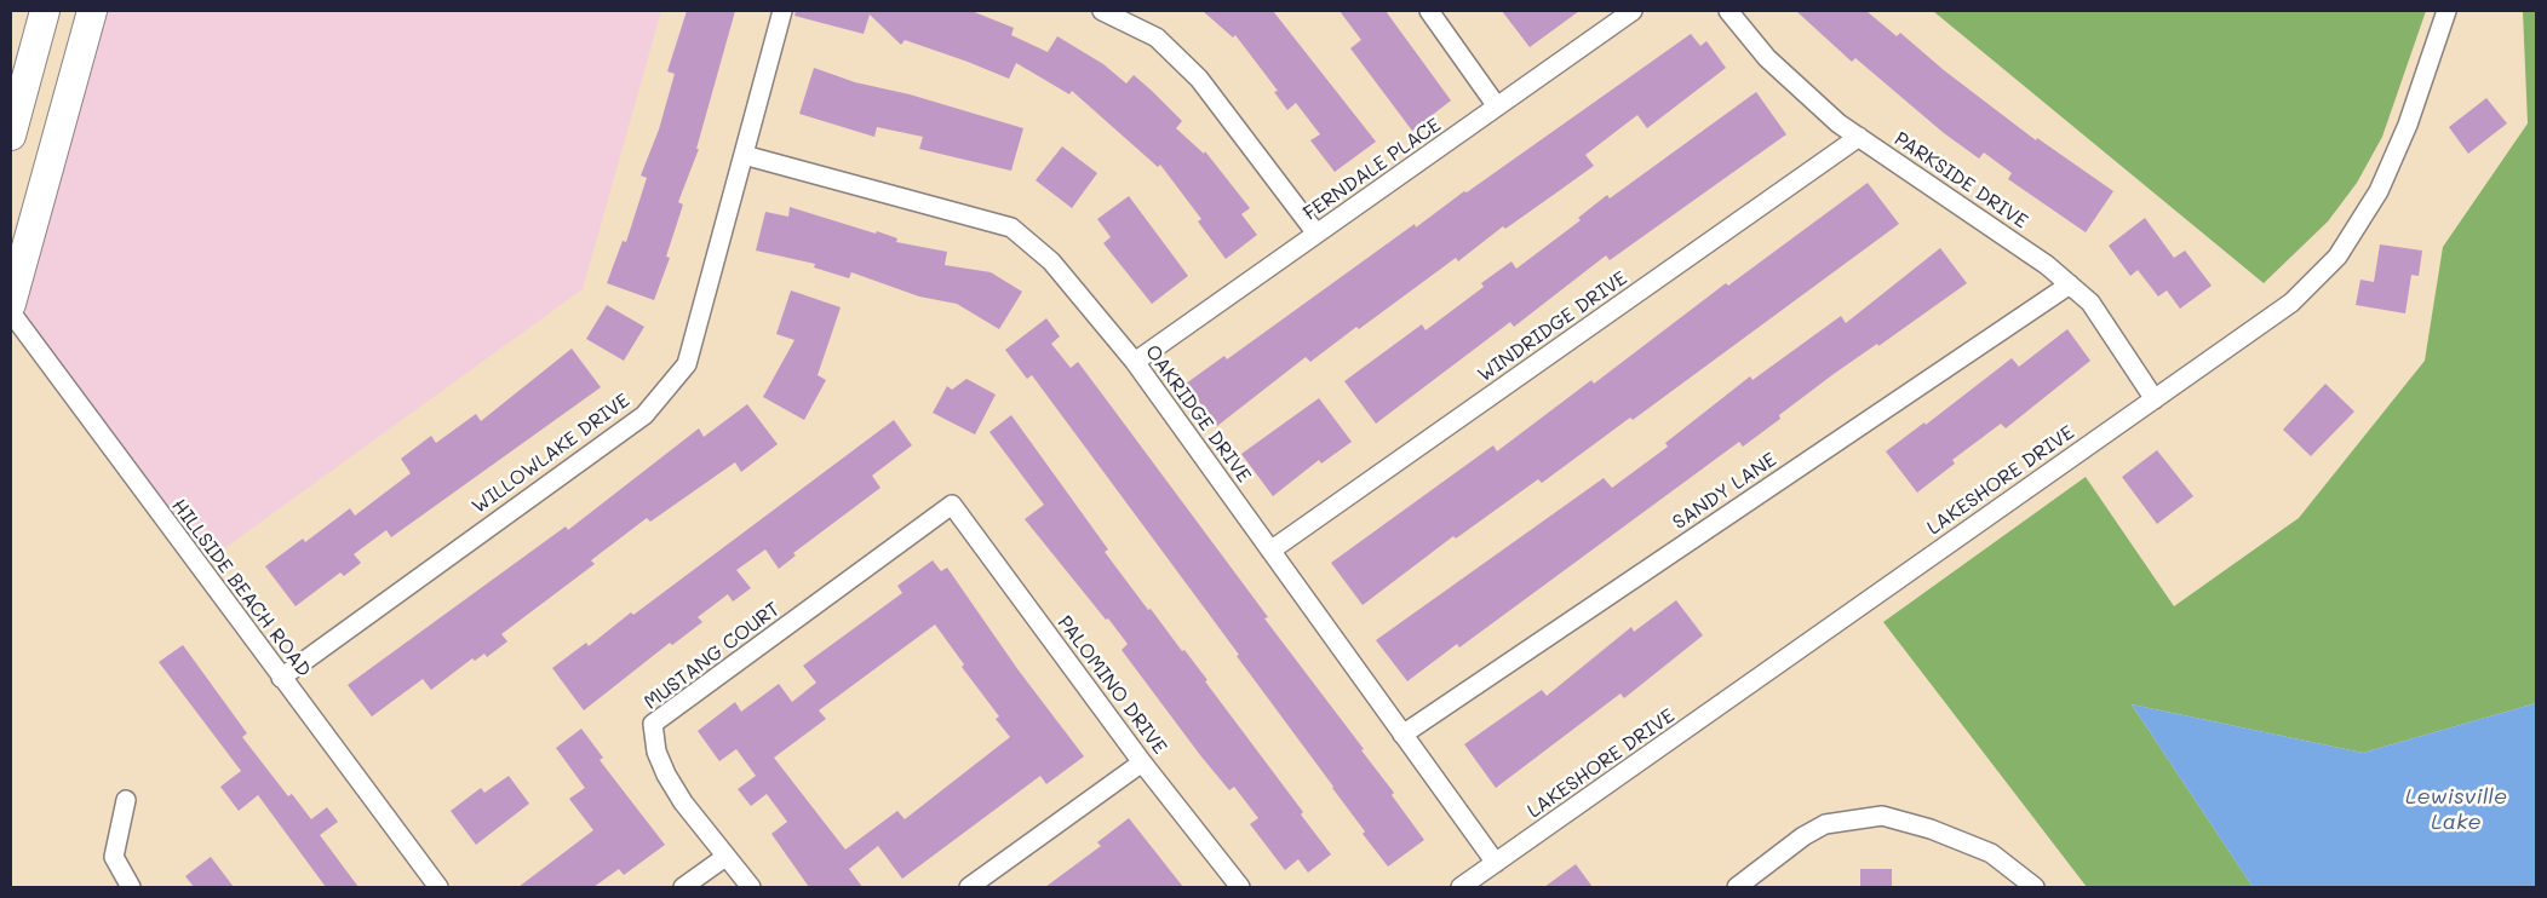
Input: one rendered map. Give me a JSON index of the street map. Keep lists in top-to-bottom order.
{
  "streets": {
    "street": [
      "FERNDALE PLACE",
      "PARKSIDE DRIVE",
      "WINDRIDGE DRIVE",
      "OAKRIDGE DRIVE",
      "WILLOWLAKE DRIVE",
      "LAKESHORE DRIVE",
      "SANDY LANE",
      "HILLSIDE BEACH ROAD",
      "MUSTANG COURT",
      "PALOMINO DRIVE"
    ]
  },
  "crossings": [
    ["FERNDALE PLACE", "OAKRIDGE DRIVE"],
    ["PARKSIDE DRIVE", "WINDRIDGE DRIVE"],
    ["PARKSIDE DRIVE", "LAKESHORE DRIVE"],
    ["PARKSIDE DRIVE", "SANDY LANE"],
    ["WINDRIDGE DRIVE", "OAKRIDGE DRIVE"],
    ["OAKRIDGE DRIVE", "WILLOWLAKE DRIVE"],
    ["OAKRIDGE DRIVE", "LAKESHORE DRIVE"],
    ["OAKRIDGE DRIVE", "SANDY LANE"],
    ["WILLOWLAKE DRIVE", "HILLSIDE BEACH ROAD"],
    ["MUSTANG COURT", "PALOMINO DRIVE"]
  ],
  "water": ["Lewisville Lake"]
}
